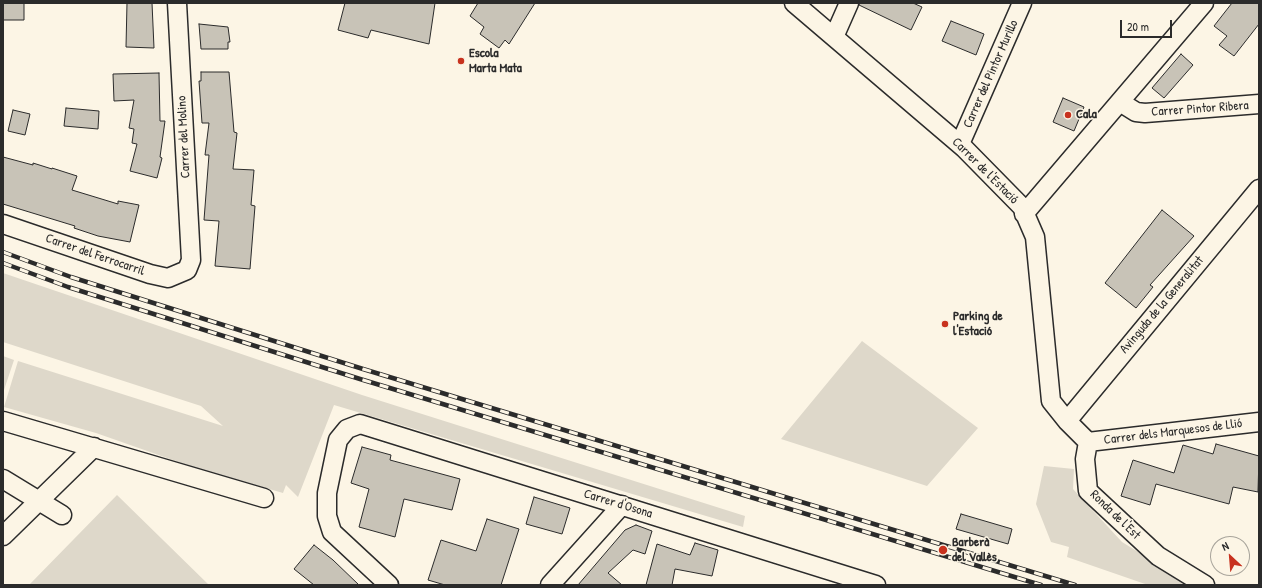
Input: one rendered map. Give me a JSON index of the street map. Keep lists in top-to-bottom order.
{
  "streets": {
    "street": [
      "Carrer del Pintor Murillo",
      "Carrer Pintor Ribera",
      "Carrer del Molino",
      "Carrer de l'Estació",
      "Carrer del Ferrocarril",
      "Avinguda de la Generalitat",
      "Carrer dels Marquesos de Llió",
      "Carrer d'Osona",
      "Ronda de l'Est"
    ]
  },
  "crossings": [
    ["Carrer del Pintor Murillo", "Carrer de l'Estació"],
    ["Carrer del Molino", "Carrer del Ferrocarril"],
    ["Carrer de l'Estació", "Avinguda de la Generalitat"],
    ["Carrer dels Marquesos de Llió", "Ronda de l'Est"]
  ],
  "places": [
    "Escola Marta Mata",
    "Cala",
    "Parking de l'Estació",
    "Barberà del Vallès"
  ],
  "scale_bar": "20 m",
  "north": "top left"
}
